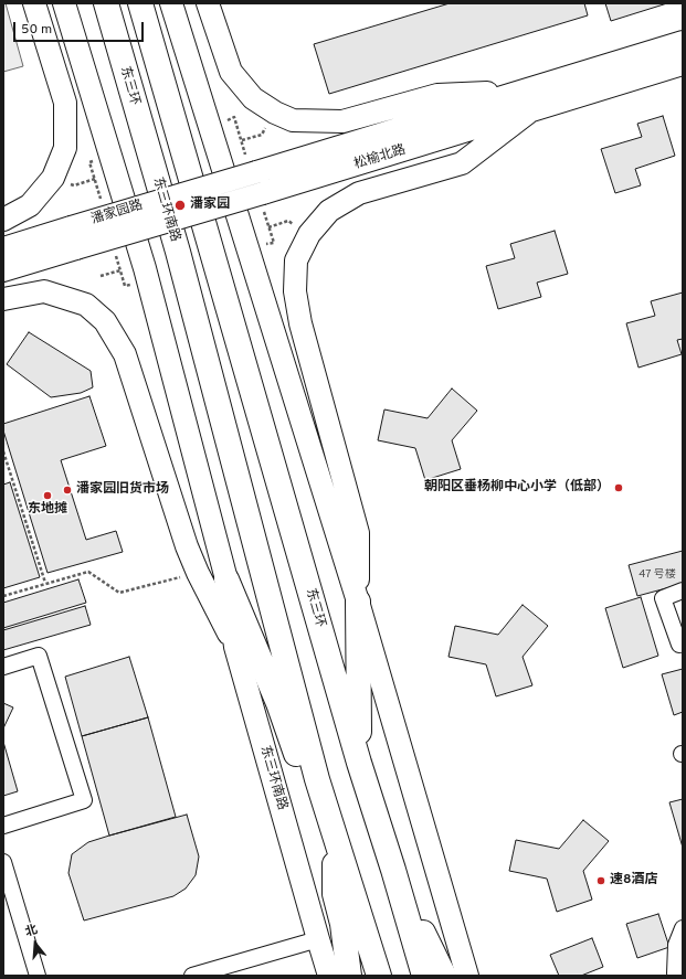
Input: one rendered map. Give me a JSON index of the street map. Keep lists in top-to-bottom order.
{
  "streets": {
    "highway": ["东三环", "东三环南路"],
    "street": ["松榆北路", "潘家园路"]
  },
  "crossings": [
    ["东三环", "东三环南路"],
    ["松榆北路", "潘家园路"]
  ],
  "places": [
    "潘家园",
    "朝阳区垂杨柳中心小学（低部）",
    "潘家园旧货市场",
    "东地摊",
    "速8酒店"
  ],
  "house_numbers": ["47 号楼"],
  "scale_bar": "50 m",
  "north": "top"
}
